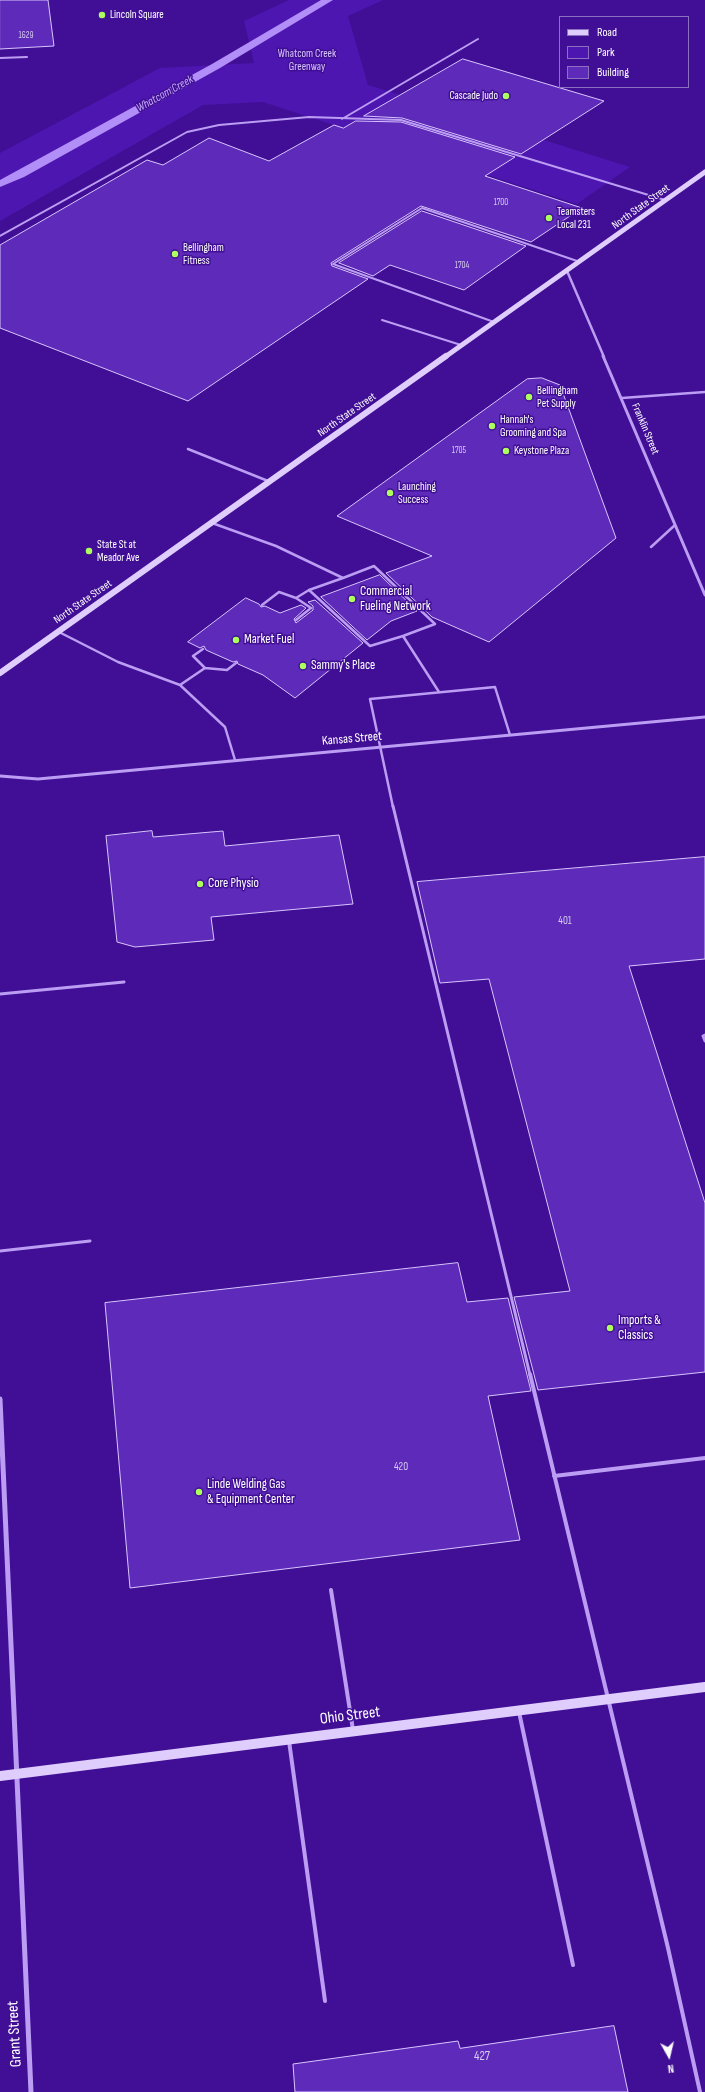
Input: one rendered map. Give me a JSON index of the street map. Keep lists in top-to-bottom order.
{
  "streets": {
    "main road": ["North State Street", "Ohio Street"],
    "street": ["Franklin Street", "Kansas Street", "Grant Street"]
  },
  "crossings": [
    ["North State Street", "Franklin Street"],
    ["Ohio Street", "Grant Street"]
  ],
  "water": ["Whatcom Creek"],
  "parks": ["Whatcom Creek Greenway"],
  "places": [
    "Lincoln Square",
    "Cascade Judo",
    "Teamsters Local 231",
    "Bellingham Fitness",
    "Bellingham Pet Supply",
    "Hannah's Grooming and Spa",
    "Keystone Plaza",
    "Launching Success",
    "State St at Meador Ave",
    "Commercial Fueling Network",
    "Market Fuel",
    "Sammy's Place",
    "Core Physio",
    "Imports & Classics",
    "Linde Welding Gas & Equipment Center"
  ],
  "house_numbers": [
    "1629",
    "1700",
    "1704",
    "1705",
    "401",
    "420",
    "427"
  ],
  "legend": ["Road", "Park", "Building"],
  "north": "bottom"
}
